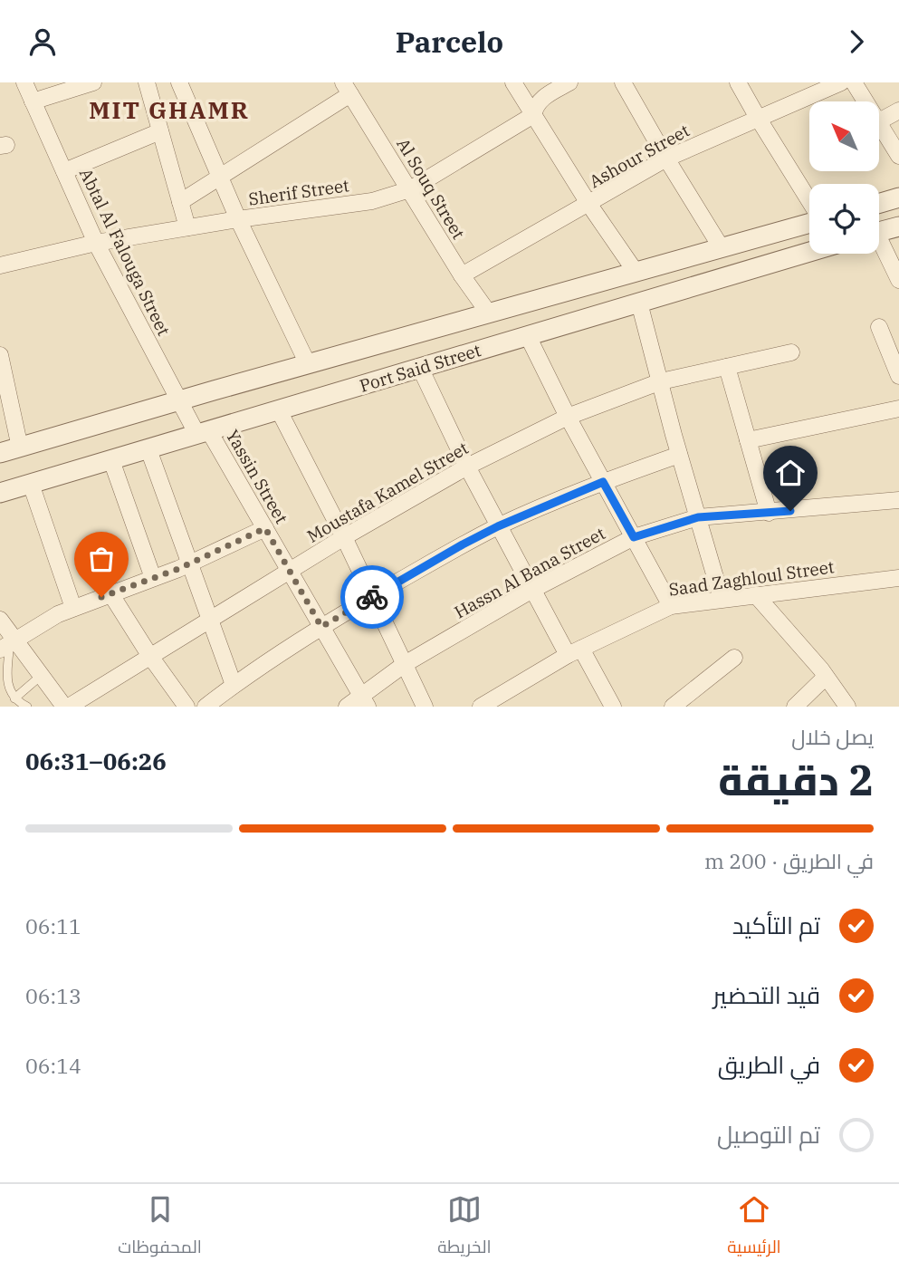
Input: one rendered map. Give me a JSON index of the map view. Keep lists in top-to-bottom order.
{
  "streets": {
    "street": [
      "Ashour Street",
      "Al Souq Street",
      "Sherif Street",
      "Abtal Al Falouga Street",
      "Port Said Street",
      "Yassin Street",
      "Moustafa Kamel Street",
      "Hassn Al Bana Street",
      "Saad Zaghloul Street"
    ]
  },
  "crossings": [
    ["Ashour Street", "Al Souq Street"],
    ["Al Souq Street", "Sherif Street"],
    ["Al Souq Street", "Port Said Street"],
    ["Sherif Street", "Abtal Al Falouga Street"],
    ["Abtal Al Falouga Street", "Port Said Street"],
    ["Abtal Al Falouga Street", "Yassin Street"],
    ["Port Said Street", "Yassin Street"],
    ["Yassin Street", "Moustafa Kamel Street"],
    ["Yassin Street", "Hassn Al Bana Street"]
  ],
  "districts": ["MIT GHAMR"],
  "north": "top left",
  "page": {
    "header": "Parcelo",
    "heading": ["2 دقيقة", "يصل خلال", "06:26–06:31"],
    "bar": "في الطريق · 200 m",
    "list": [
      ["تم التأكيد", "06:11"],
      ["قيد التحضير", "06:13"],
      ["في الطريق", "06:14"],
      "تم التوصيل"
    ],
    "tabs": ["الرئيسية", "الخريطة", "المحفوظات"]
  }
}
